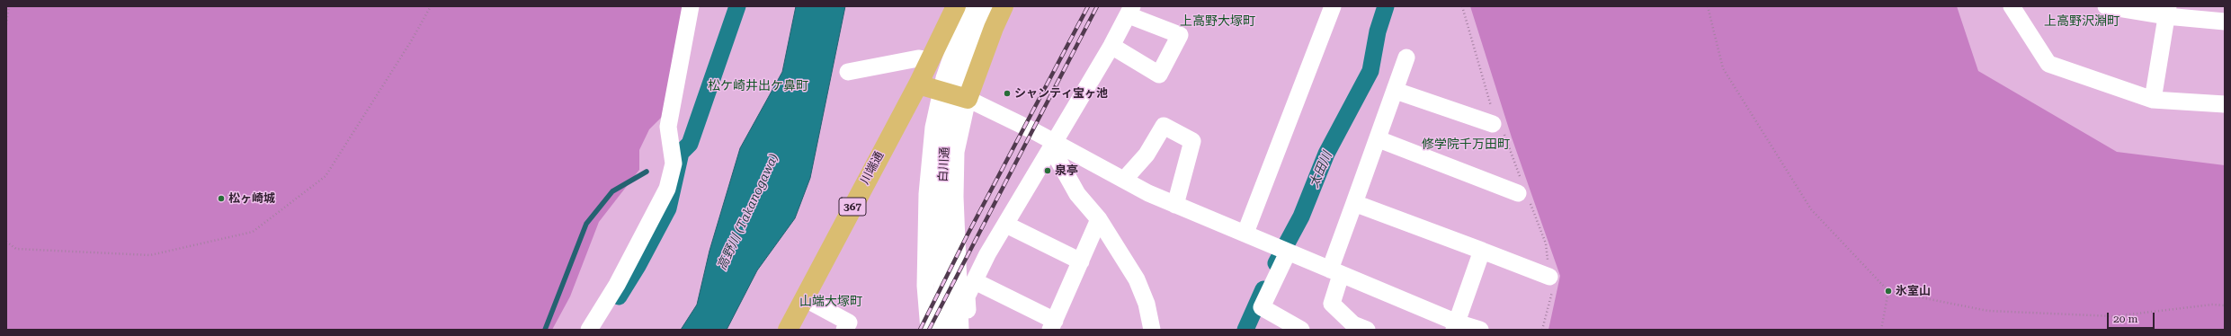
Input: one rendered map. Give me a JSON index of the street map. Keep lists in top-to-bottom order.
{
  "streets": {
    "highway": ["川端通", "367"],
    "street": ["白川通"]
  },
  "districts": [
    "上高野大塚町",
    "上高野沢淵町",
    "松ケ崎井出ケ鼻町",
    "修学院千万田町",
    "山端大塚町"
  ],
  "water": ["太田川", "高野川 (Takanogawa)"],
  "places": [
    "シャンティ宝ヶ池",
    "泉亭",
    "松ヶ崎城",
    "氷室山"
  ],
  "scale_bar": "20 m"
}
